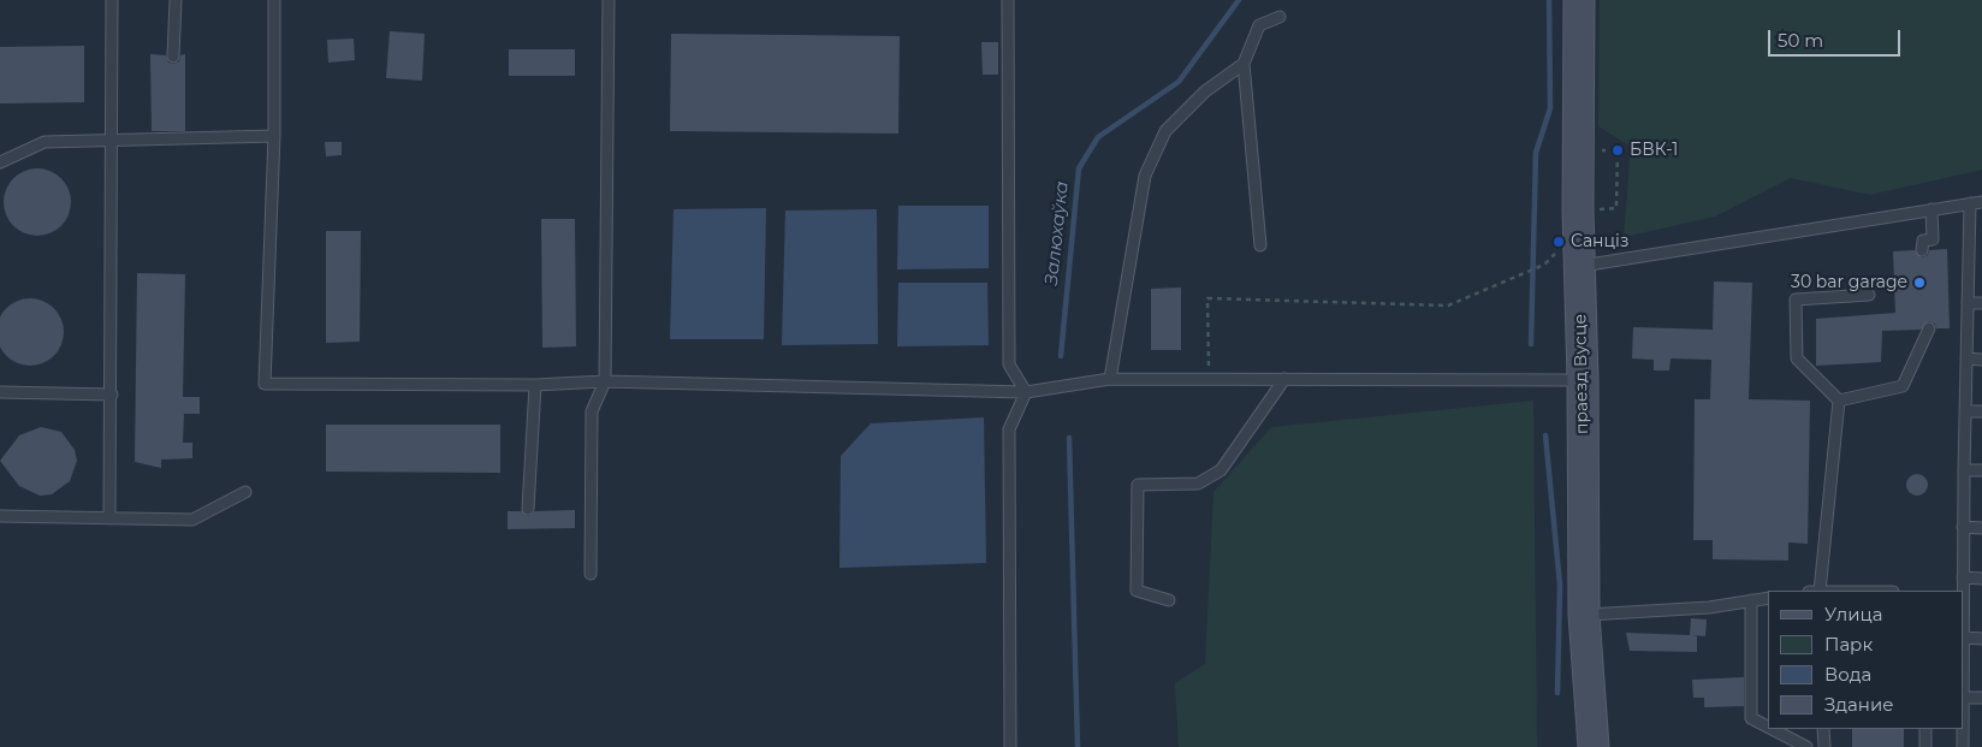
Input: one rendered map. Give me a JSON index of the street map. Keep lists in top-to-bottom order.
{
  "streets": {
    "street": ["праезд Вусце"]
  },
  "water": ["Залюхаўка"],
  "places": ["БВК-1", "Санціз", "30 bar garage"],
  "legend": [
    "Улица",
    "Парк",
    "Вода",
    "Здание"
  ],
  "scale_bar": "50 m"
}
